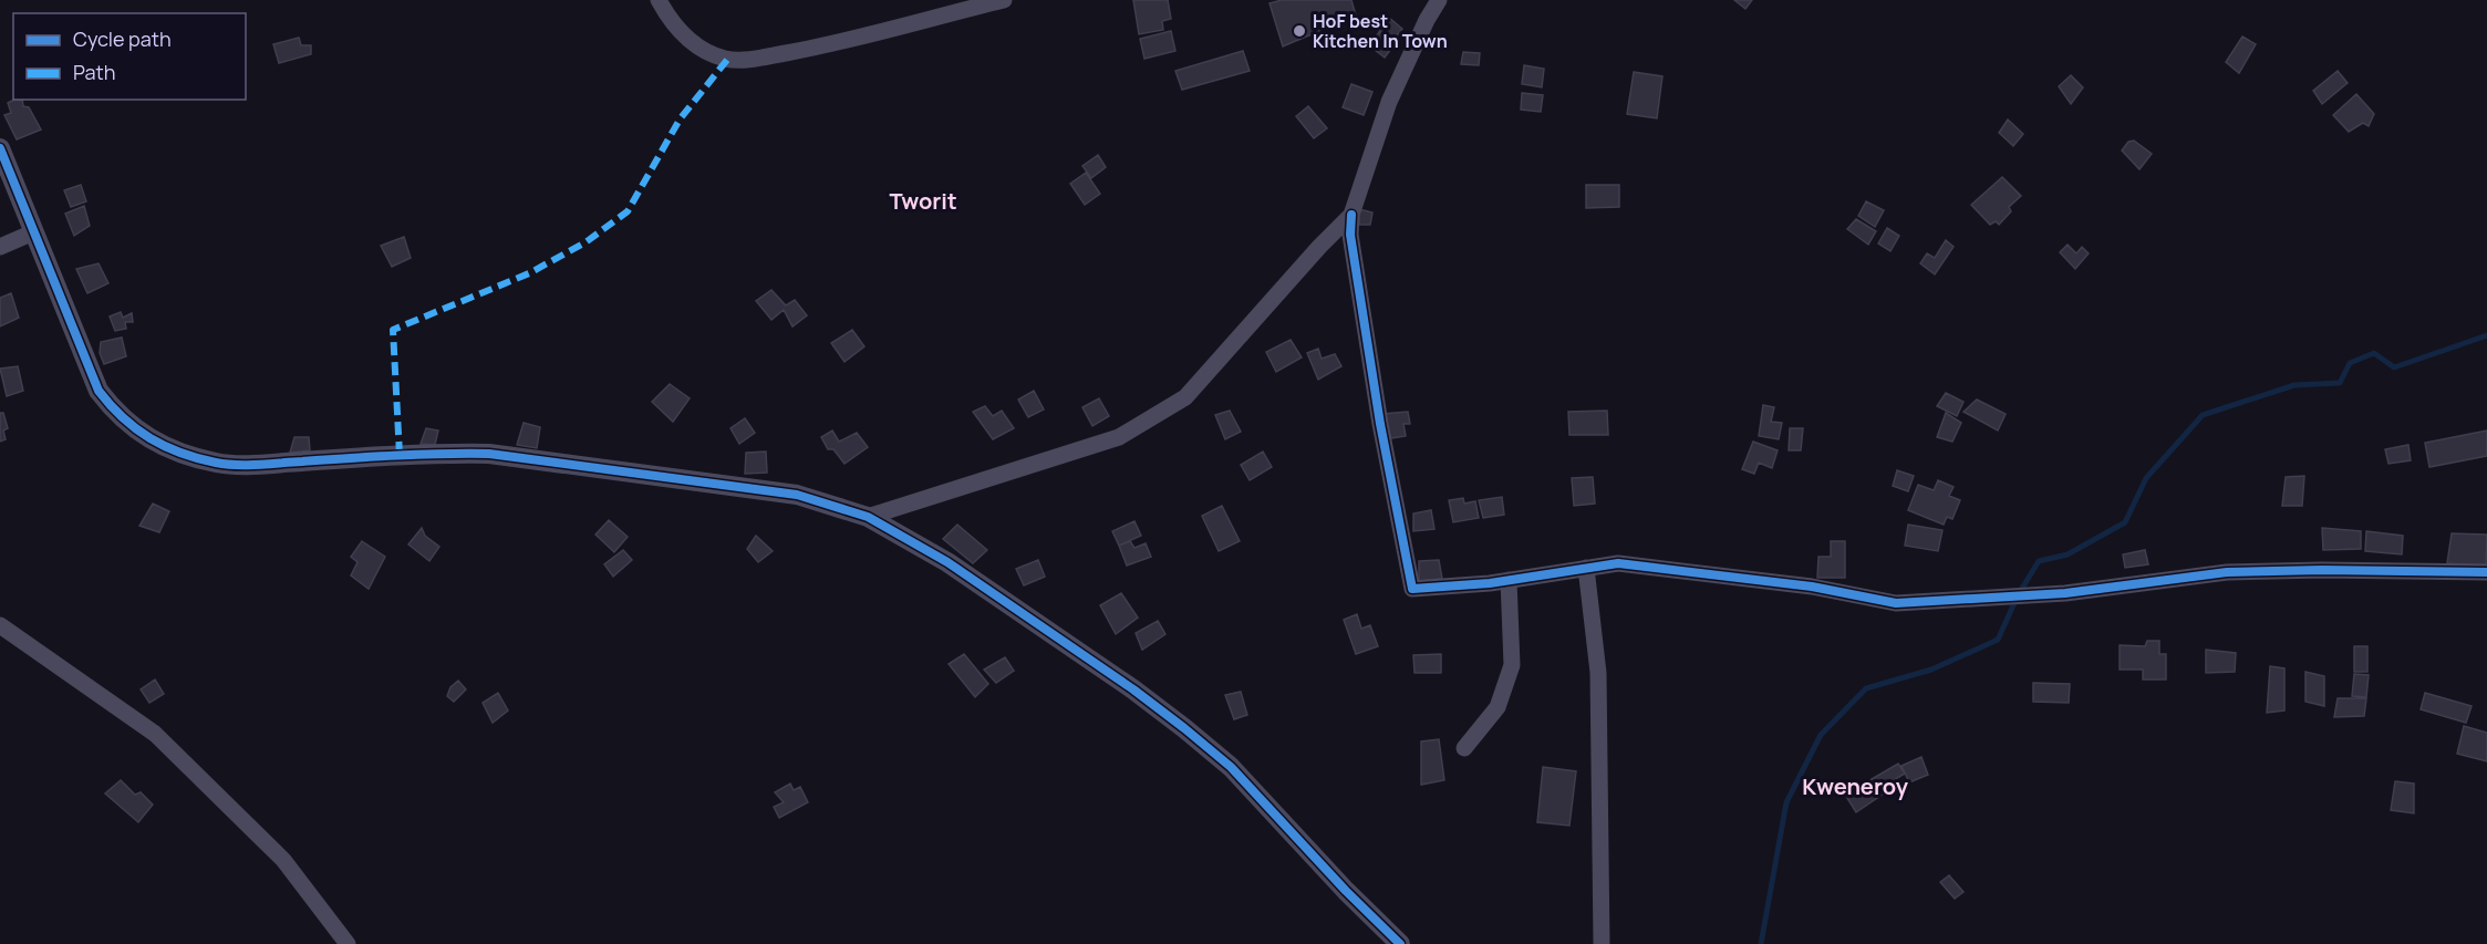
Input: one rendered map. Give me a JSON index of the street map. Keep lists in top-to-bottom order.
{
  "districts": ["Tworit", "Kweneroy"],
  "places": ["HoF best Kitchen In Town"],
  "legend": ["Cycle path", "Path"]
}
